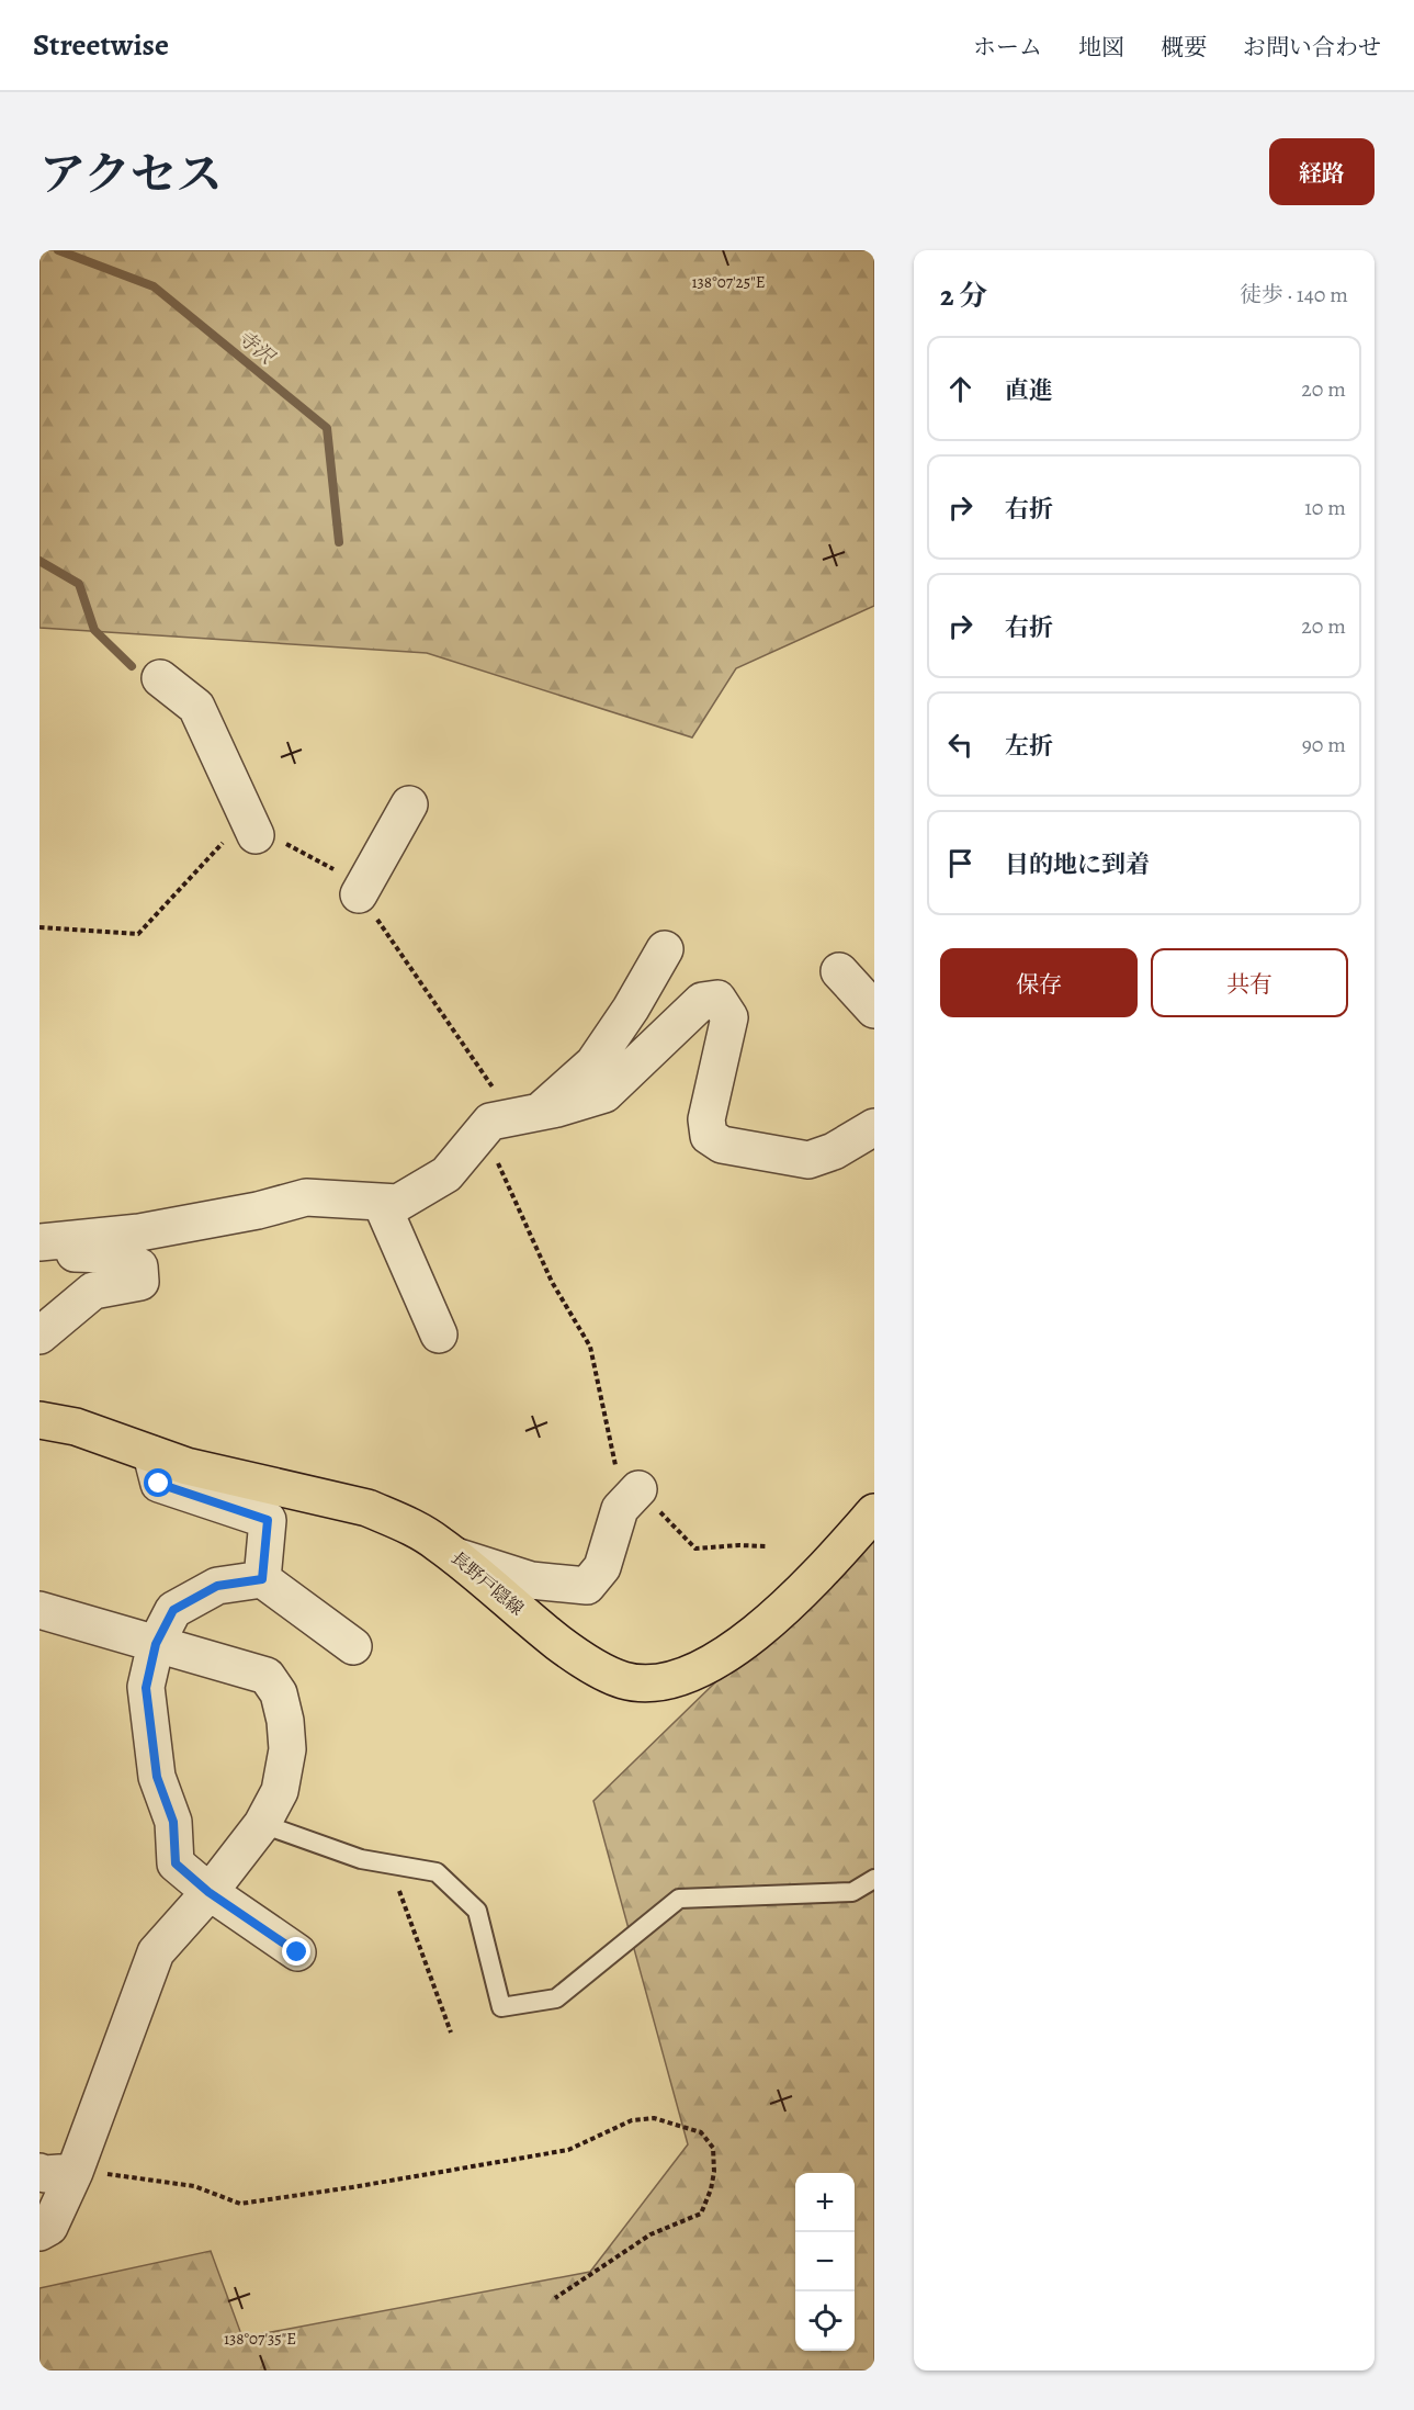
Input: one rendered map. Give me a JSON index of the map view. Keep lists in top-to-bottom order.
{
  "streets": {
    "main road": ["長野戸隠線"]
  },
  "water": ["寺沢"],
  "page": {
    "header": "Streetwise",
    "nav": [
      "ホーム",
      "地図",
      "概要",
      "お問い合わせ"
    ],
    "title": "アクセス",
    "buttons": [
      "経路",
      ["保存", "共有"]
    ],
    "heading": ["2 分", "徒歩 · 140 m"],
    "list": [
      ["直進", "20 m"],
      ["右折", "10 m"],
      ["右折", "20 m"],
      ["左折", "90 m"],
      "目的地に到着"
    ],
    "map_buttons": ["+", "−"]
  },
  "coordinates": ["138°07'25\"E", "138°07'35\"E"]
}
